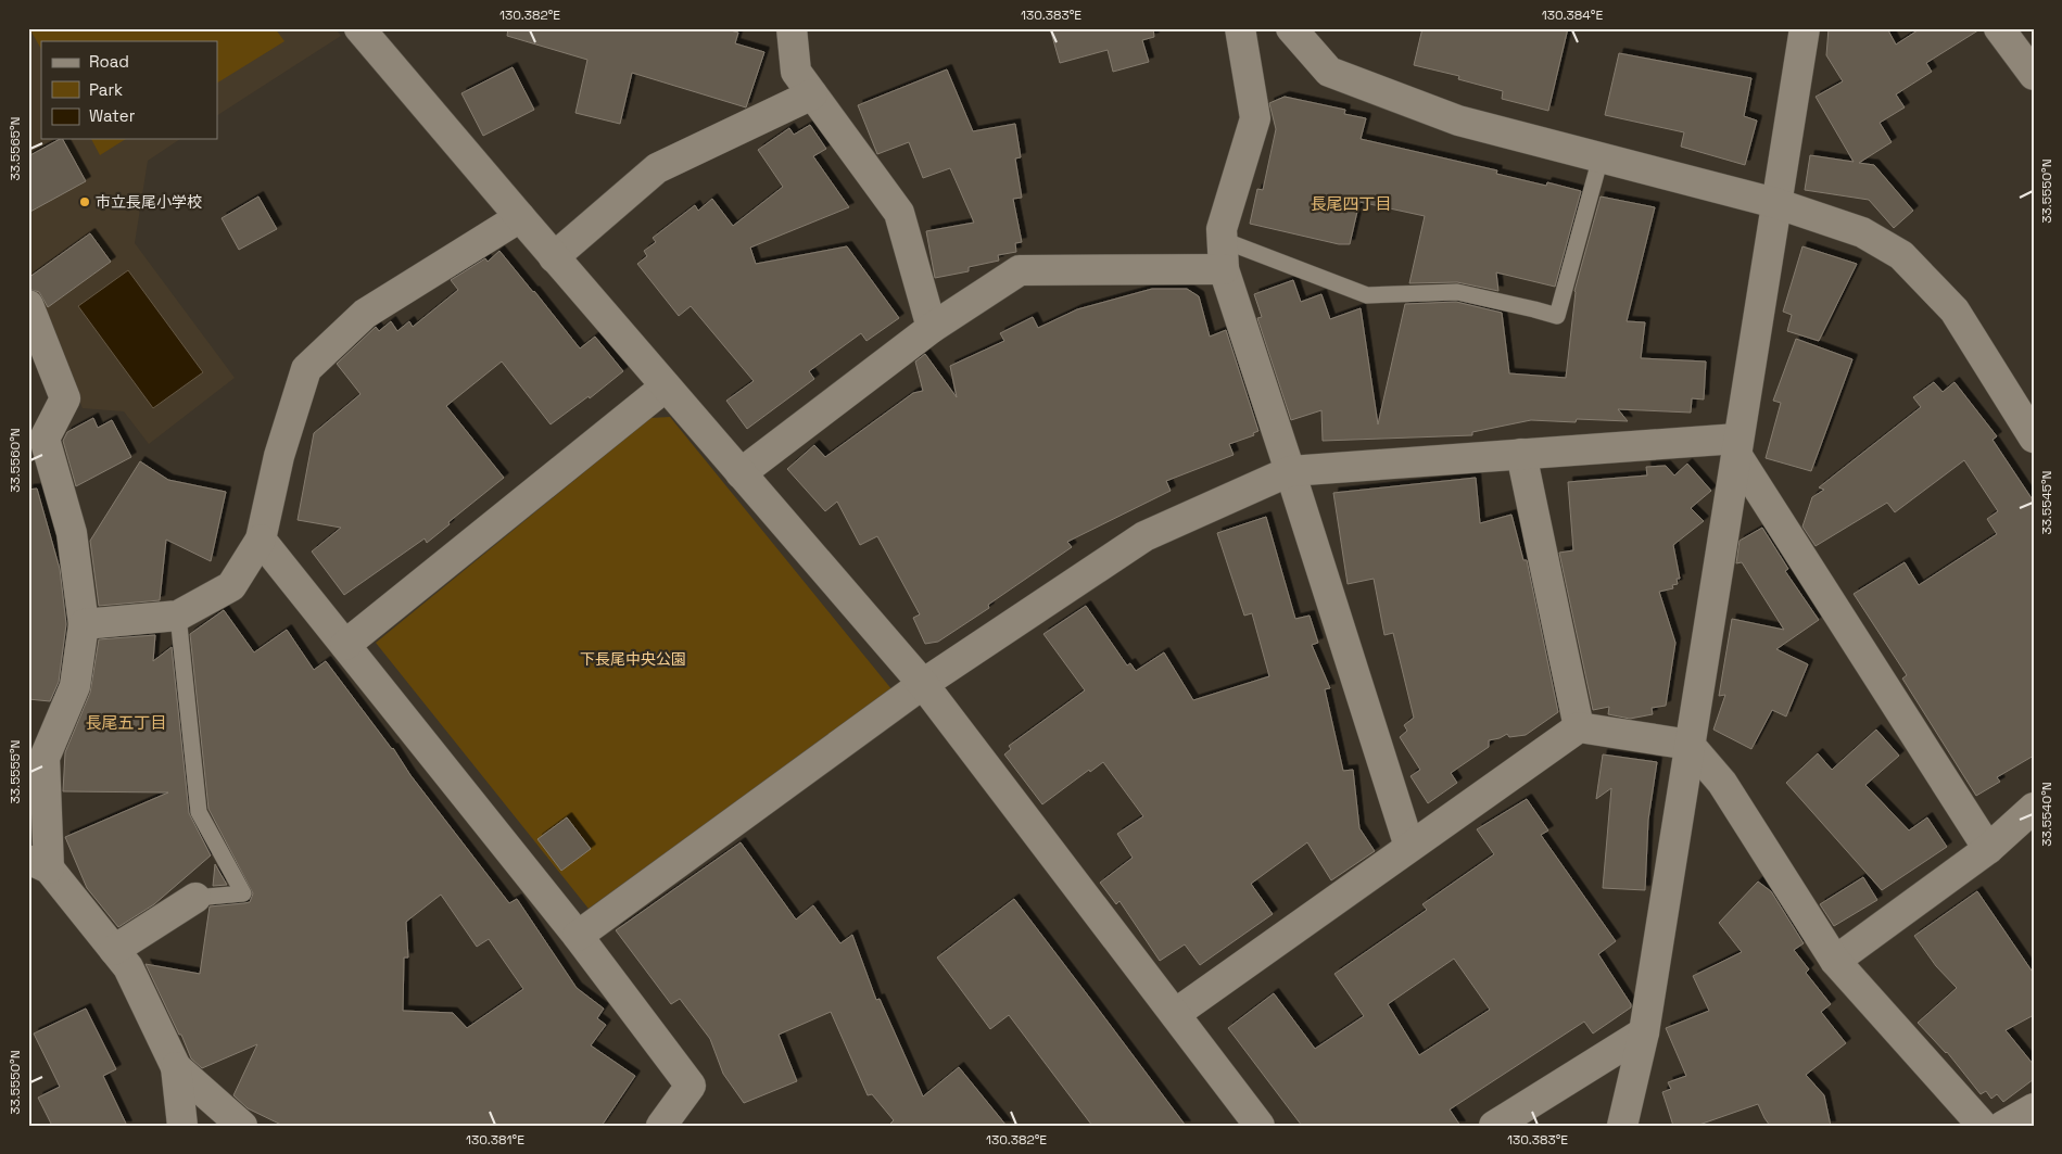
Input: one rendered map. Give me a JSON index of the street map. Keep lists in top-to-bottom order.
{
  "districts": ["長尾四丁目", "長尾五丁目"],
  "parks": ["下長尾中央公園"],
  "places": ["市立長尾小学校"],
  "legend": ["Road", "Park", "Water"],
  "coordinates": [
    "130.382°E",
    "130.383°E",
    "130.384°E",
    "33.5565°N",
    "33.5550°N",
    "33.5560°N",
    "33.5545°N",
    "33.5555°N",
    "33.5540°N",
    "130.381°E"
  ]
}
